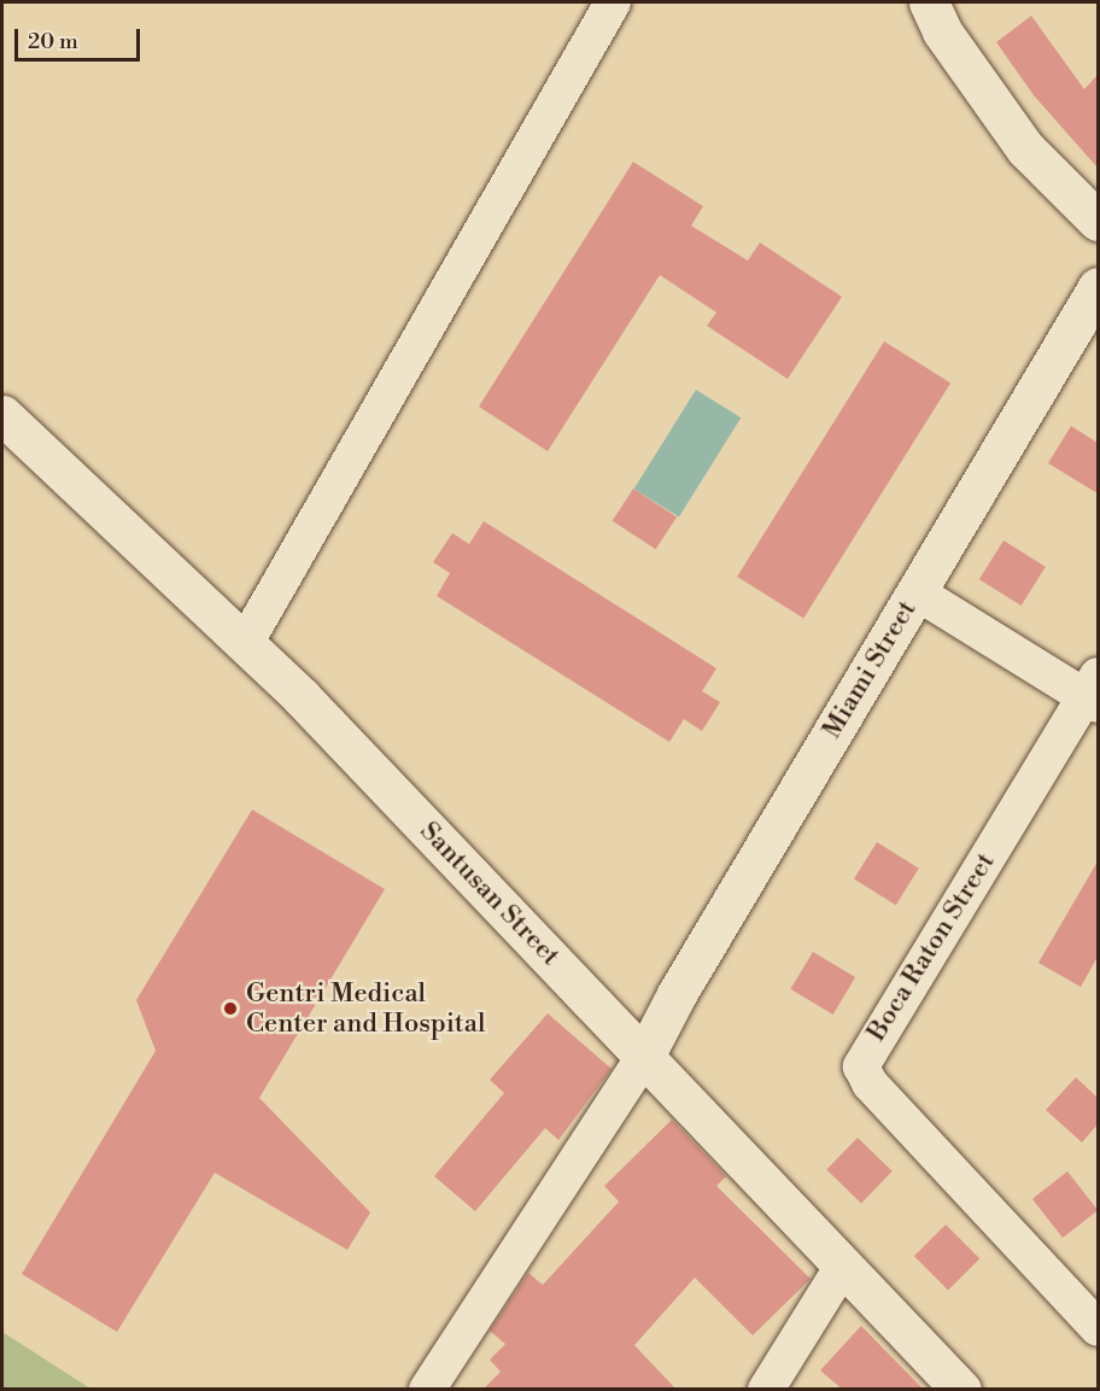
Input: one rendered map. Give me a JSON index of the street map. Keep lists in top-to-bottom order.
{
  "streets": {
    "street": ["Miami Street", "Santusan Street", "Boca Raton Street"]
  },
  "crossings": [
    ["Miami Street", "Santusan Street"]
  ],
  "places": ["Gentri Medical Center and Hospital"],
  "scale_bar": "20 m"
}
